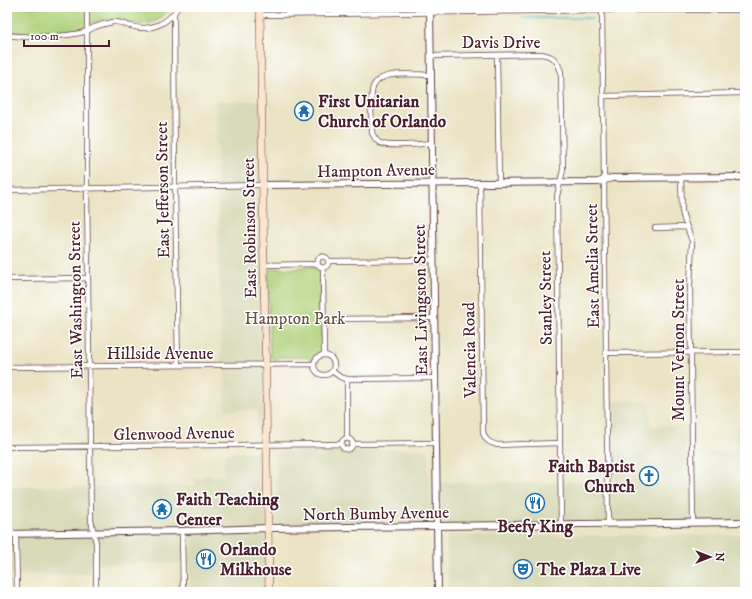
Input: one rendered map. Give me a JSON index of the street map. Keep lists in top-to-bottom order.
{
  "streets": {
    "main road": ["East Robinson Street"],
    "street": [
      "Davis Drive",
      "Hampton Avenue",
      "East Jefferson Street",
      "East Amelia Street",
      "Stanley Street",
      "East Washington Street",
      "East Livingston Street",
      "Valencia Road",
      "Mount Vernon Street",
      "Hillside Avenue",
      "Glenwood Avenue",
      "North Bumby Avenue"
    ]
  },
  "crossings": [
    ["Davis Drive", "Stanley Street"],
    ["Davis Drive", "East Livingston Street"],
    ["Hampton Avenue", "East Jefferson Street"],
    ["Hampton Avenue", "East Robinson Street"],
    ["Hampton Avenue", "East Amelia Street"],
    ["Hampton Avenue", "Stanley Street"],
    ["Hampton Avenue", "East Washington Street"],
    ["Hampton Avenue", "East Livingston Street"],
    ["Hampton Avenue", "Valencia Road"],
    ["Hampton Avenue", "Mount Vernon Street"],
    ["East Jefferson Street", "Hillside Avenue"],
    ["East Robinson Street", "Hillside Avenue"],
    ["East Robinson Street", "Glenwood Avenue"],
    ["East Robinson Street", "North Bumby Avenue"],
    ["East Amelia Street", "North Bumby Avenue"],
    ["Stanley Street", "Valencia Road"],
    ["Stanley Street", "North Bumby Avenue"],
    ["East Washington Street", "Hillside Avenue"],
    ["East Washington Street", "Glenwood Avenue"],
    ["East Washington Street", "North Bumby Avenue"],
    ["East Livingston Street", "North Bumby Avenue"],
    ["Mount Vernon Street", "North Bumby Avenue"]
  ],
  "parks": ["Hampton Park"],
  "places": {
    "temple": ["First Unitarian Church of Orlando", "Faith Teaching Center"],
    "church": ["Faith Baptist Church"],
    "restaurant": ["Beefy King", "Orlando Milkhouse"],
    "theatre": ["The Plaza Live"]
  },
  "scale_bar": "100 m",
  "north": "right"
}
